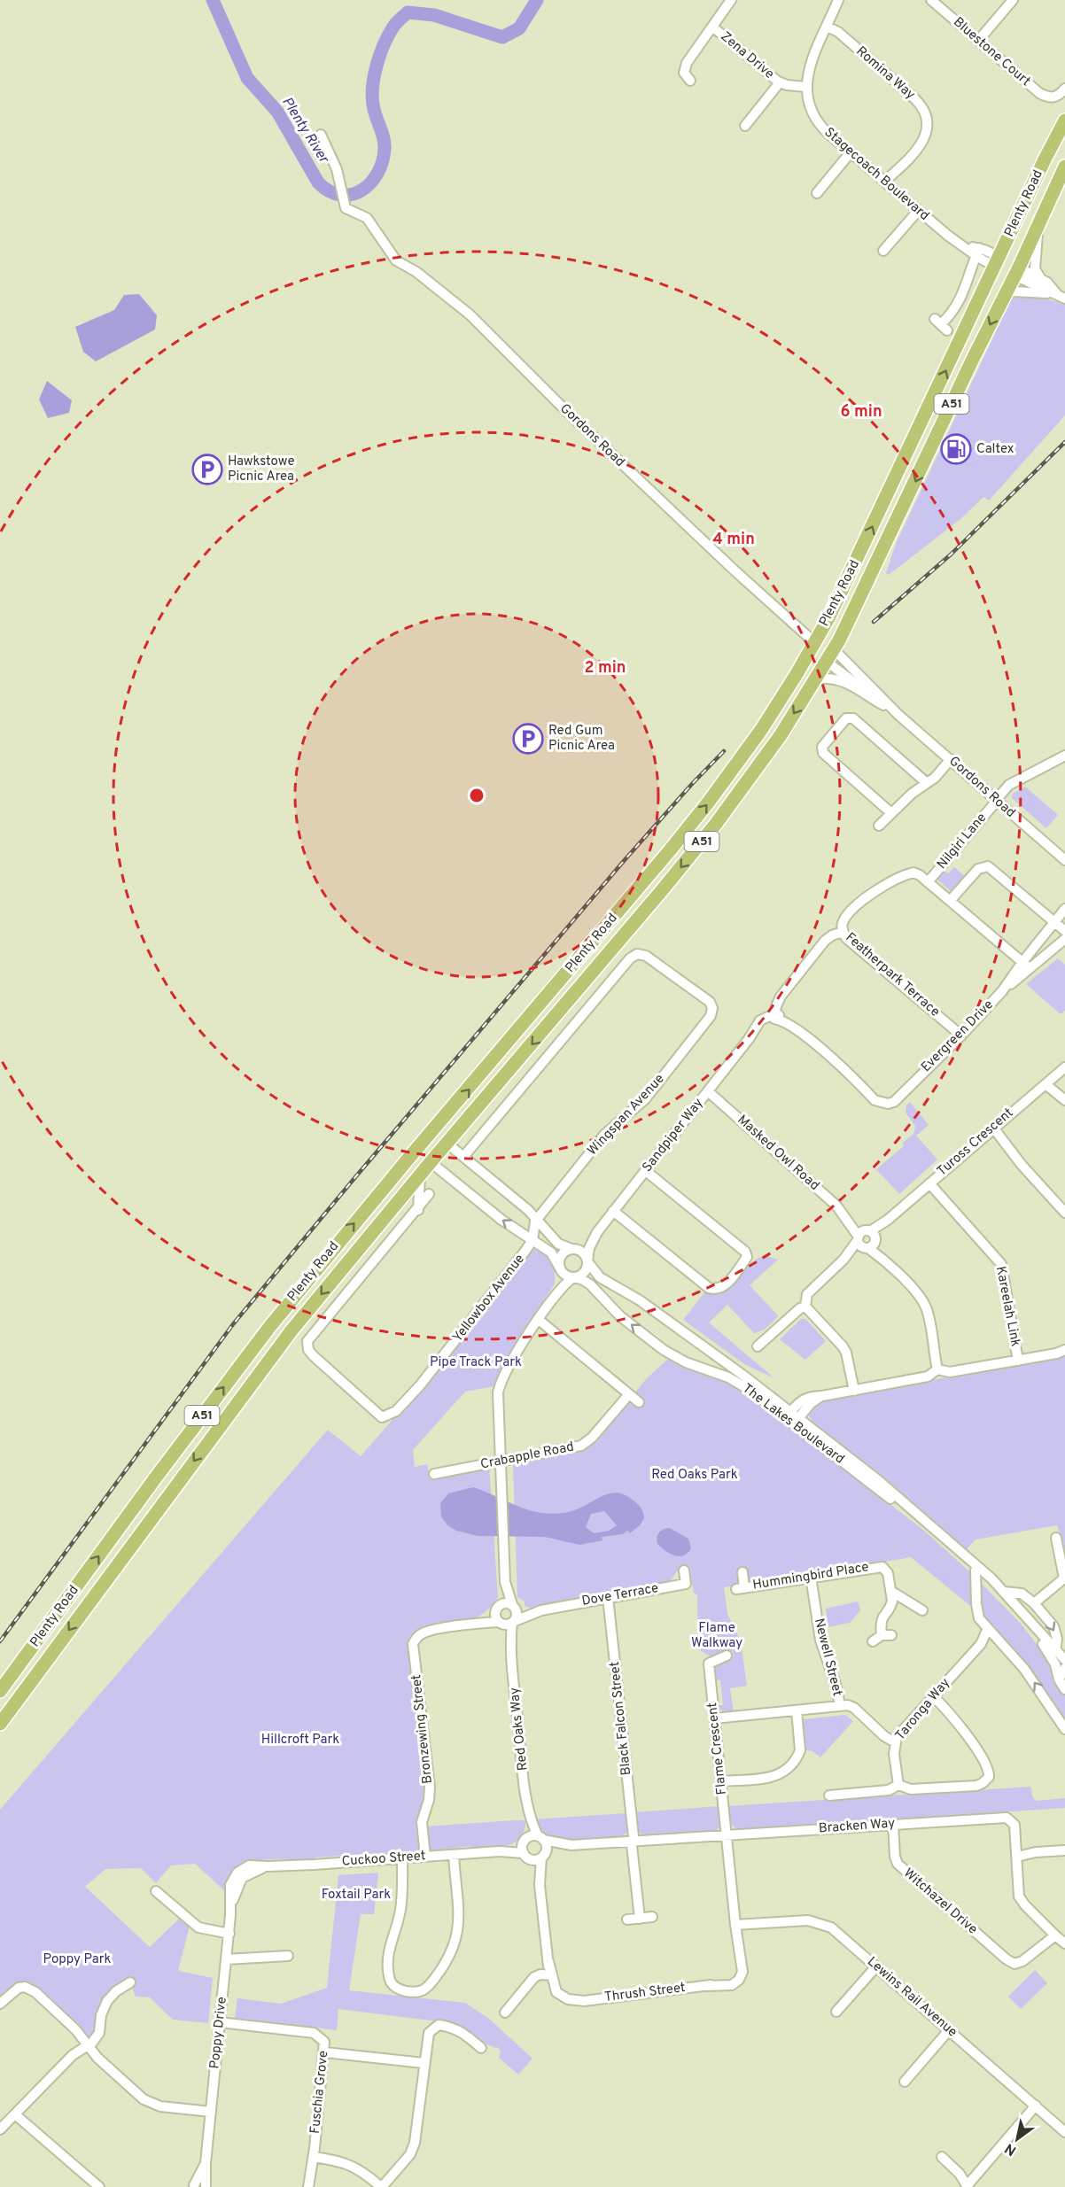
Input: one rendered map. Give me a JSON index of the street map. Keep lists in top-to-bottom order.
{
  "streets": {
    "highway": ["Plenty Road", "A51", "Gordons Road"],
    "street": [
      "Bluestone Court",
      "Zena Drive",
      "Romina Way",
      "Stagecoach Boulevard",
      "Nilgiri Lane",
      "Featherpark Terrace",
      "Evergreen Drive",
      "Wingspan Avenue",
      "Sandpiper Way",
      "Tuross Crescent",
      "Masked Owl Road",
      "Yellowbox Avenue",
      "Kareelah Link",
      "The Lakes Boulevard",
      "Crabapple Road",
      "Hummingbird Place",
      "Dove Terrace",
      "Newell Street",
      "Taronga Way",
      "Black Falcon Street",
      "Bronzewing Street",
      "Red Oaks Way",
      "Flame Crescent",
      "Bracken Way",
      "Cuckoo Street",
      "Witchazel Drive",
      "Thrush Street",
      "Lewins Rail Avenue",
      "Poppy Drive",
      "Fuschia Grove"
    ]
  },
  "crossings": [
    ["Zena Drive", "Stagecoach Boulevard"],
    ["Romina Way", "Stagecoach Boulevard"],
    ["Stagecoach Boulevard", "Plenty Road"],
    ["Plenty Road", "Gordons Road"],
    ["Gordons Road", "Nilgiri Lane"],
    ["Nilgiri Lane", "Featherpark Terrace"],
    ["Featherpark Terrace", "Evergreen Drive"],
    ["Evergreen Drive", "Sandpiper Way"],
    ["Sandpiper Way", "Masked Owl Road"],
    ["Sandpiper Way", "The Lakes Boulevard"],
    ["Tuross Crescent", "Masked Owl Road"],
    ["Tuross Crescent", "Kareelah Link"],
    ["Hummingbird Place", "Newell Street"],
    ["Dove Terrace", "Black Falcon Street"],
    ["Dove Terrace", "Red Oaks Way"],
    ["Black Falcon Street", "Bracken Way"],
    ["Bronzewing Street", "Cuckoo Street"],
    ["Red Oaks Way", "Bracken Way"],
    ["Red Oaks Way", "Cuckoo Street"],
    ["Flame Crescent", "Bracken Way"],
    ["Flame Crescent", "Thrush Street"],
    ["Bracken Way", "Cuckoo Street"],
    ["Bracken Way", "Witchazel Drive"],
    ["Bracken Way", "Thrush Street"],
    ["Cuckoo Street", "Poppy Drive"],
    ["Thrush Street", "Lewins Rail Avenue"],
    ["Poppy Drive", "Fuschia Grove"]
  ],
  "water": ["Plenty River"],
  "parks": [
    "Pipe Track Park",
    "Red Oaks Park",
    "Flame Walkway",
    "Hillcroft Park",
    "Foxtail Park",
    "Poppy Park"
  ],
  "places": {
    "fuel station": ["Caltex"],
    "parking": ["Hawkstowe Picnic Area", "Red Gum Picnic Area"]
  },
  "north": "bottom left",
  "rings": ["6 min", "4 min", "2 min"]
}
